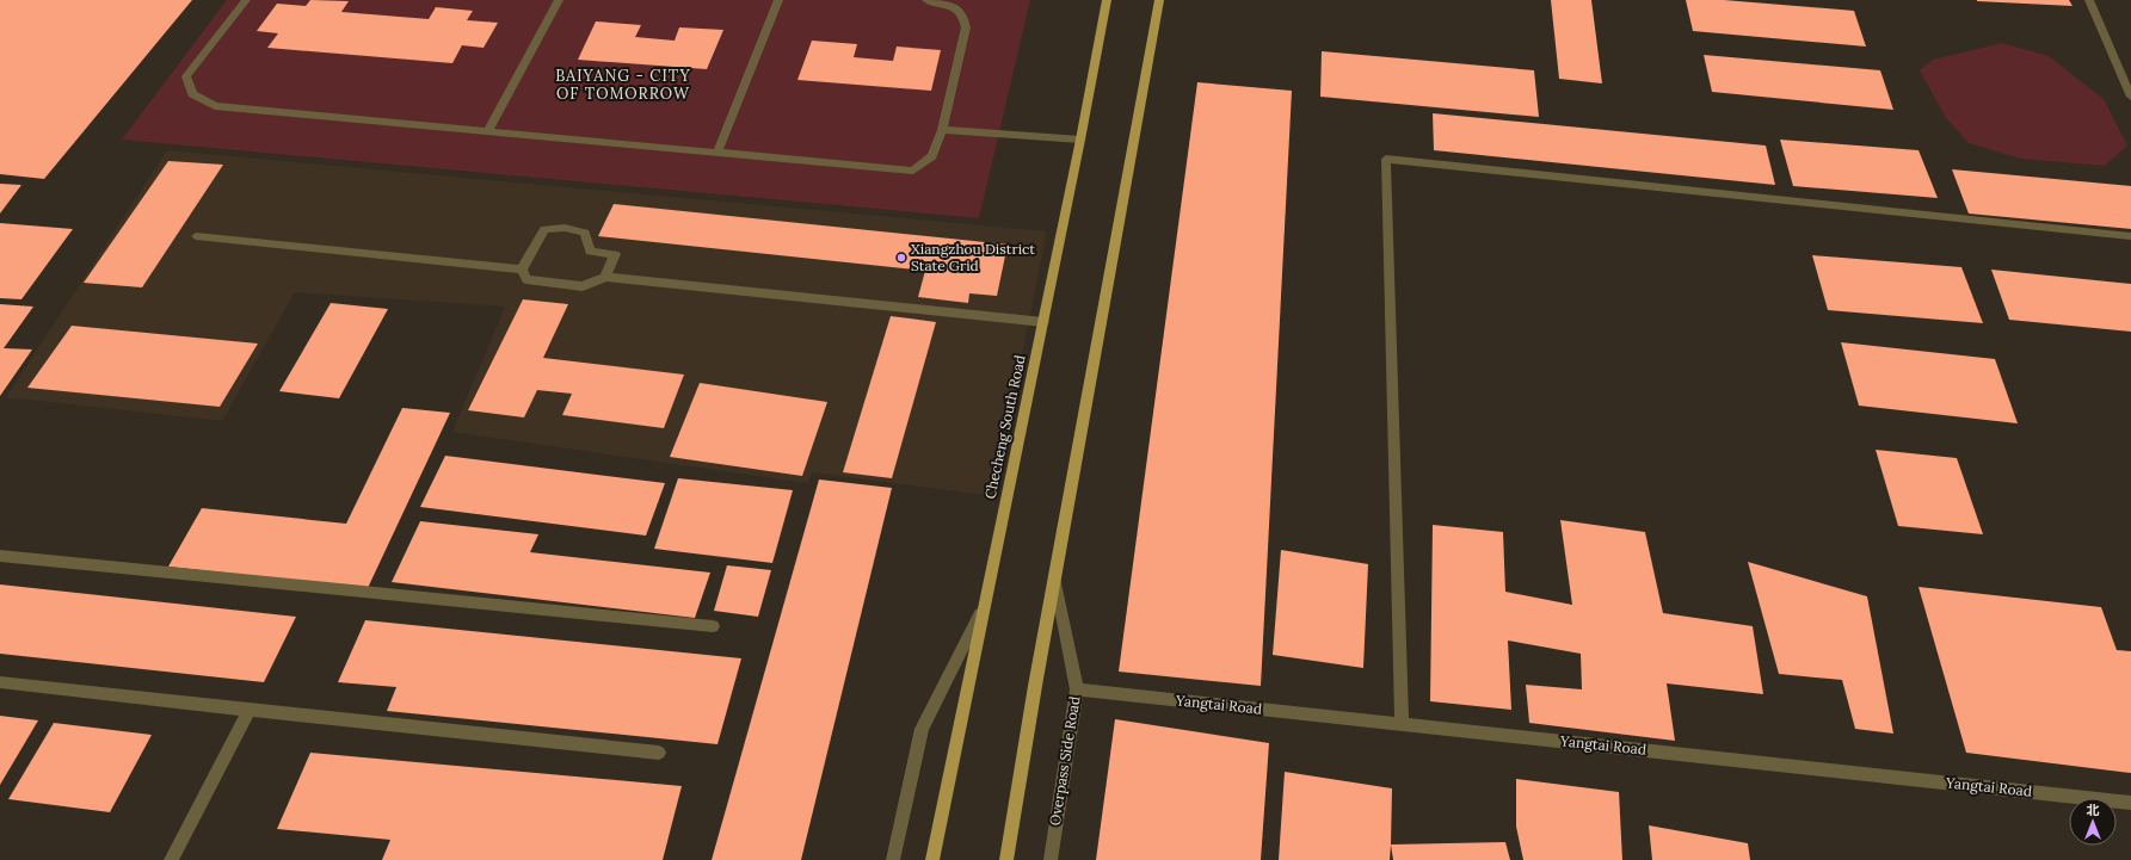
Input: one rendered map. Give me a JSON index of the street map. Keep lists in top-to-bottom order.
{
  "streets": {
    "main road": ["Checheng South Road"],
    "street": ["Yangtai Road", "Overpass Side Road"]
  },
  "crossings": [
    ["Yangtai Road", "Overpass Side Road"]
  ],
  "districts": ["BAIYANG - CITY OF TOMORROW"],
  "places": ["Xiangzhou District State Grid"],
  "north": "top"
}
